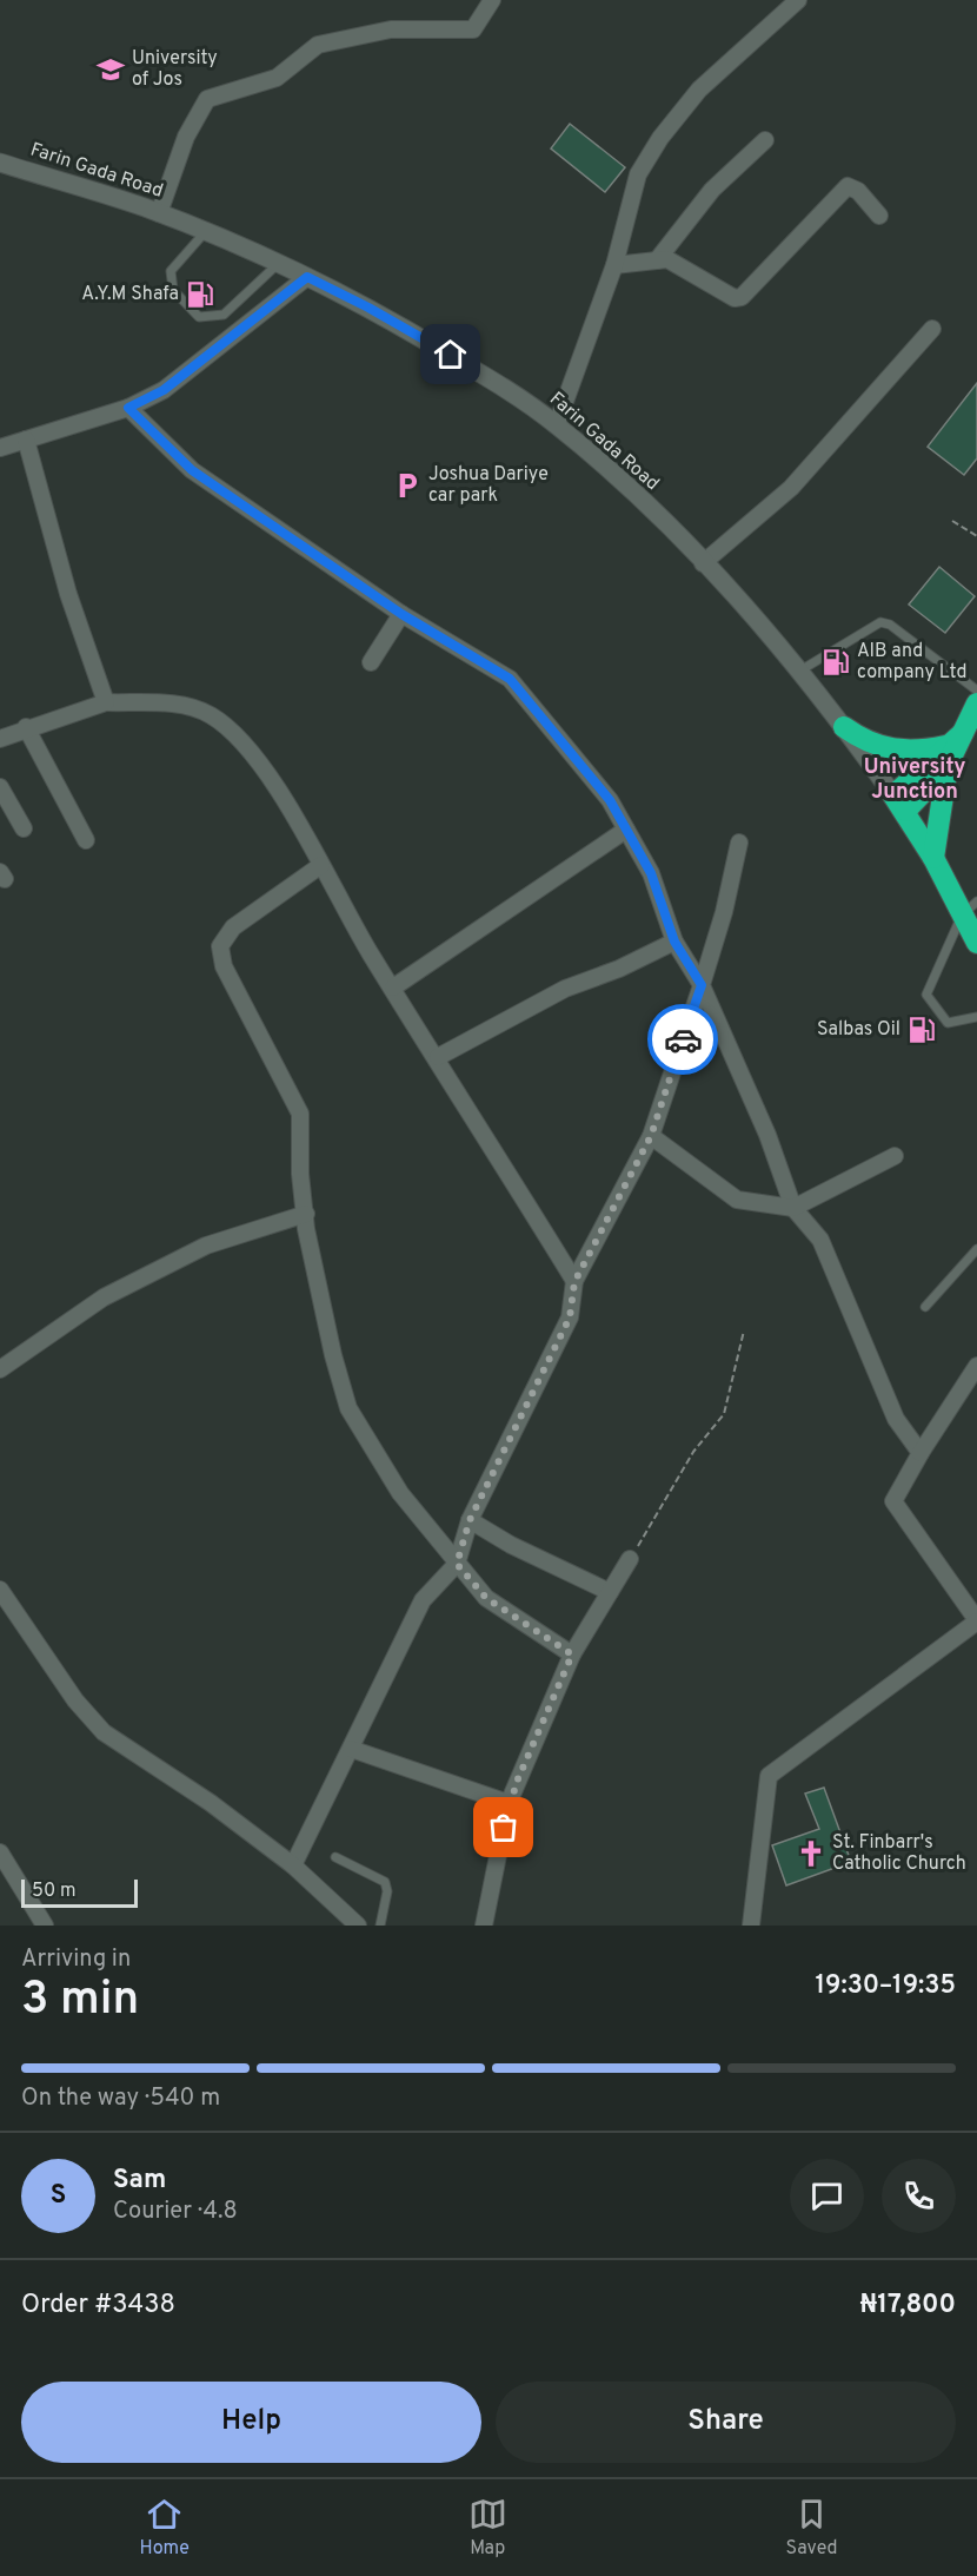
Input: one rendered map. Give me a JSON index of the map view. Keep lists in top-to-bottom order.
{
  "streets": {
    "main road": ["Farin Gada Road"]
  },
  "districts": ["University Junction"],
  "places": {
    "school or university": ["University of Jos"],
    "fuel station": ["A.Y.M Shafa", "AIB and company Ltd", "Salbas Oil"],
    "parking": ["Joshua Dariye car park"],
    "church": ["St. Finbarr's Catholic Church"]
  },
  "scale_bar": "50 m",
  "page": {
    "scale": "50 m",
    "heading": ["3 min", "Arriving in", "19:30–19:35"],
    "panel": [
      "Sam",
      "Courier · 4.8",
      "Order #3438",
      "₦17,800"
    ],
    "bar": "On the way · 540 m",
    "round": "S",
    "buttons": ["Help", "Share"],
    "tabs": ["Home", "Map", "Saved"]
  }
}
